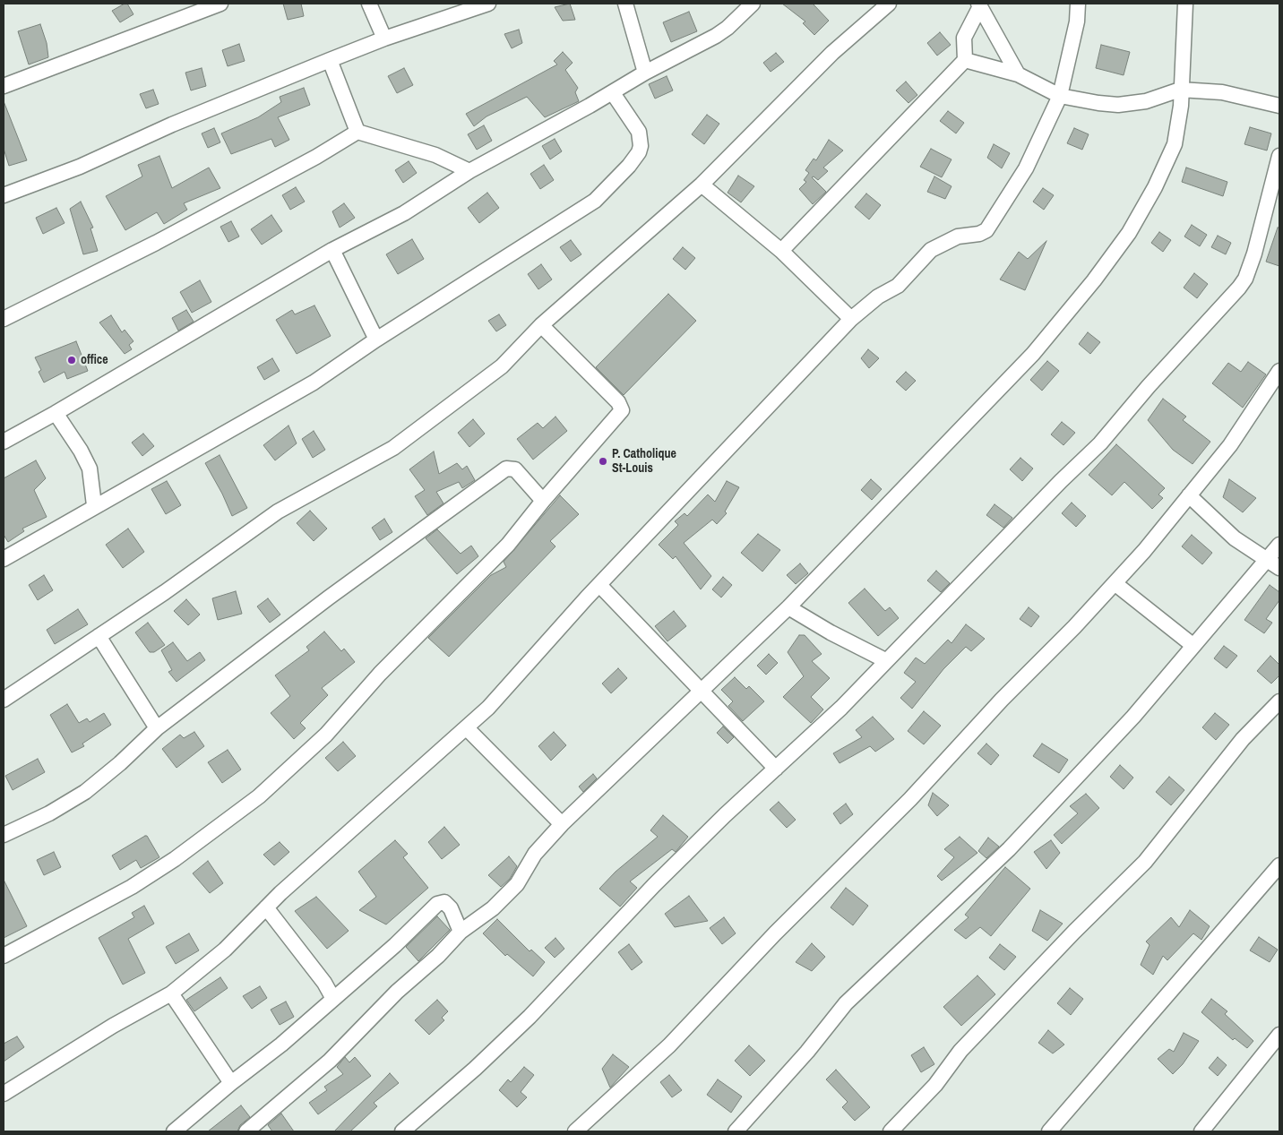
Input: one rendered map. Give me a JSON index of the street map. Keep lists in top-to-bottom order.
{
  "places": ["office", "P. Catholique St-Louis"]
}
